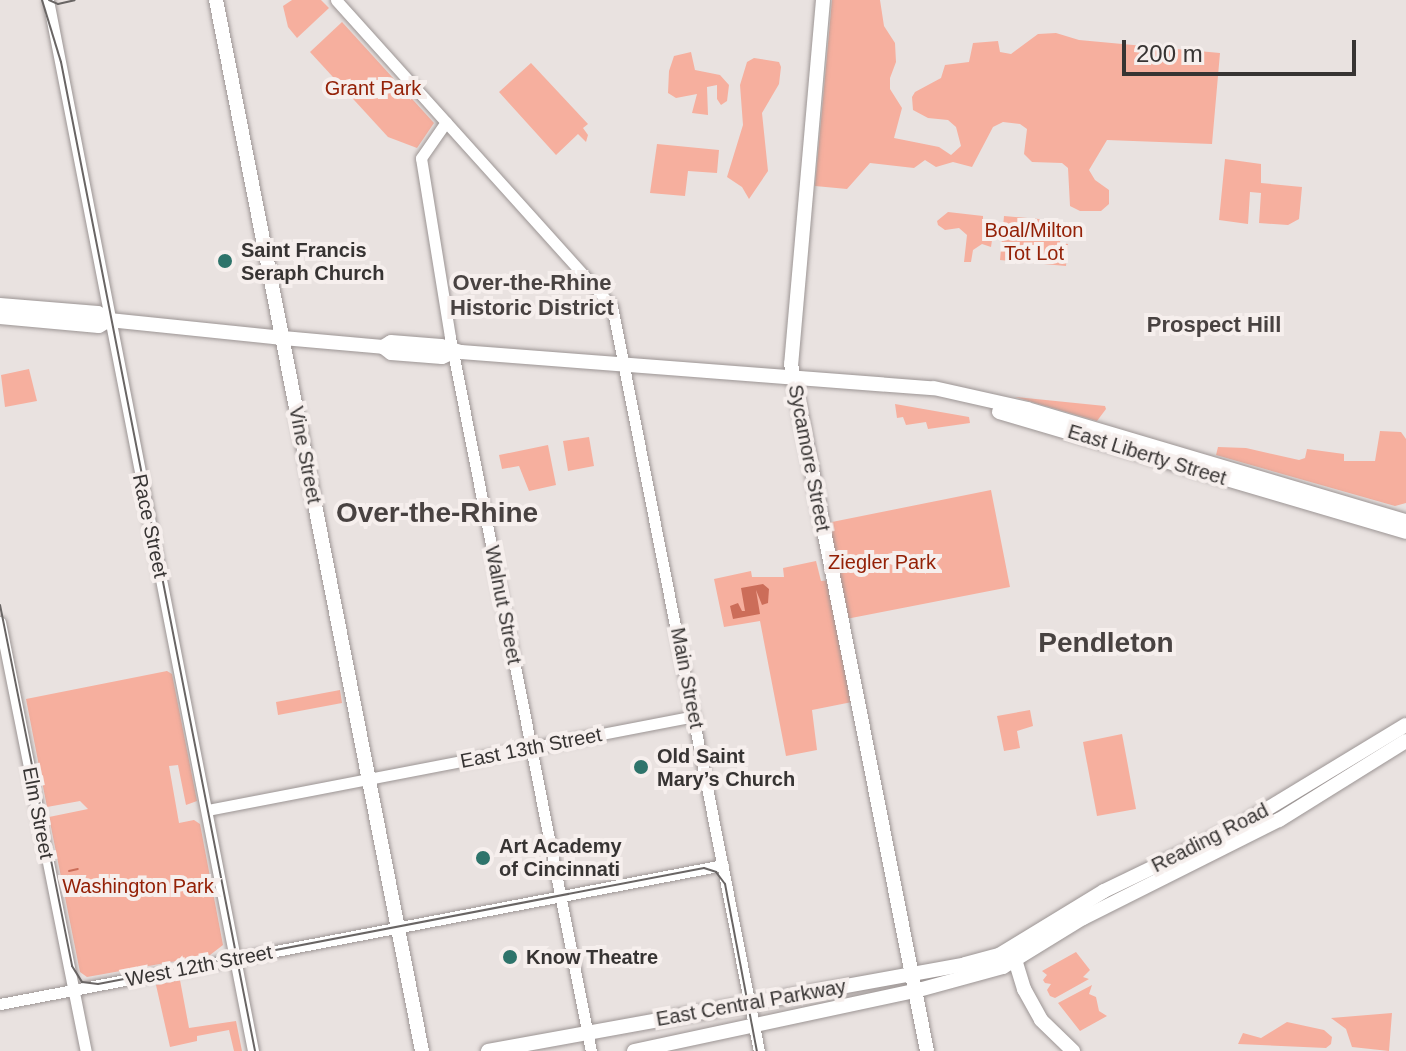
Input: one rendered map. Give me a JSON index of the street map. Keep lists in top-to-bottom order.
{
  "streets": {
    "main road": [
      "Vine Street",
      "East Liberty Street",
      "Sycamore Street",
      "Reading Road",
      "East Central Parkway"
    ],
    "street": [
      "Race Street",
      "Walnut Street",
      "Main Street",
      "East 13th Street",
      "Elm Street",
      "West 12th Street"
    ]
  },
  "crossings": [
    ["Vine Street", "East Liberty Street"],
    ["Vine Street", "East 13th Street"],
    ["Vine Street", "West 12th Street"],
    ["East Liberty Street", "Sycamore Street"],
    ["East Liberty Street", "Race Street"],
    ["East Liberty Street", "Walnut Street"],
    ["East Liberty Street", "Main Street"],
    ["Sycamore Street", "East Central Parkway"],
    ["Race Street", "East 13th Street"],
    ["Race Street", "West 12th Street"],
    ["Walnut Street", "Main Street"],
    ["Walnut Street", "East 13th Street"],
    ["Walnut Street", "West 12th Street"],
    ["Walnut Street", "East Central Parkway"],
    ["Main Street", "East 13th Street"],
    ["Main Street", "West 12th Street"],
    ["Main Street", "East Central Parkway"],
    ["Elm Street", "West 12th Street"],
    ["Reading Road", "East Central Parkway"]
  ],
  "districts": [
    "Over-the-Rhine Historic District",
    "Prospect Hill",
    "Over-the-Rhine",
    "Pendleton"
  ],
  "parks": [
    "Grant Park",
    "Boal/Milton Tot Lot",
    "Ziegler Park",
    "Washington Park"
  ],
  "places": [
    "Saint Francis Seraph Church",
    "Old Saint Mary’s Church",
    "Art Academy of Cincinnati",
    "Know Theatre"
  ],
  "scale_bar": "200 m"
}
